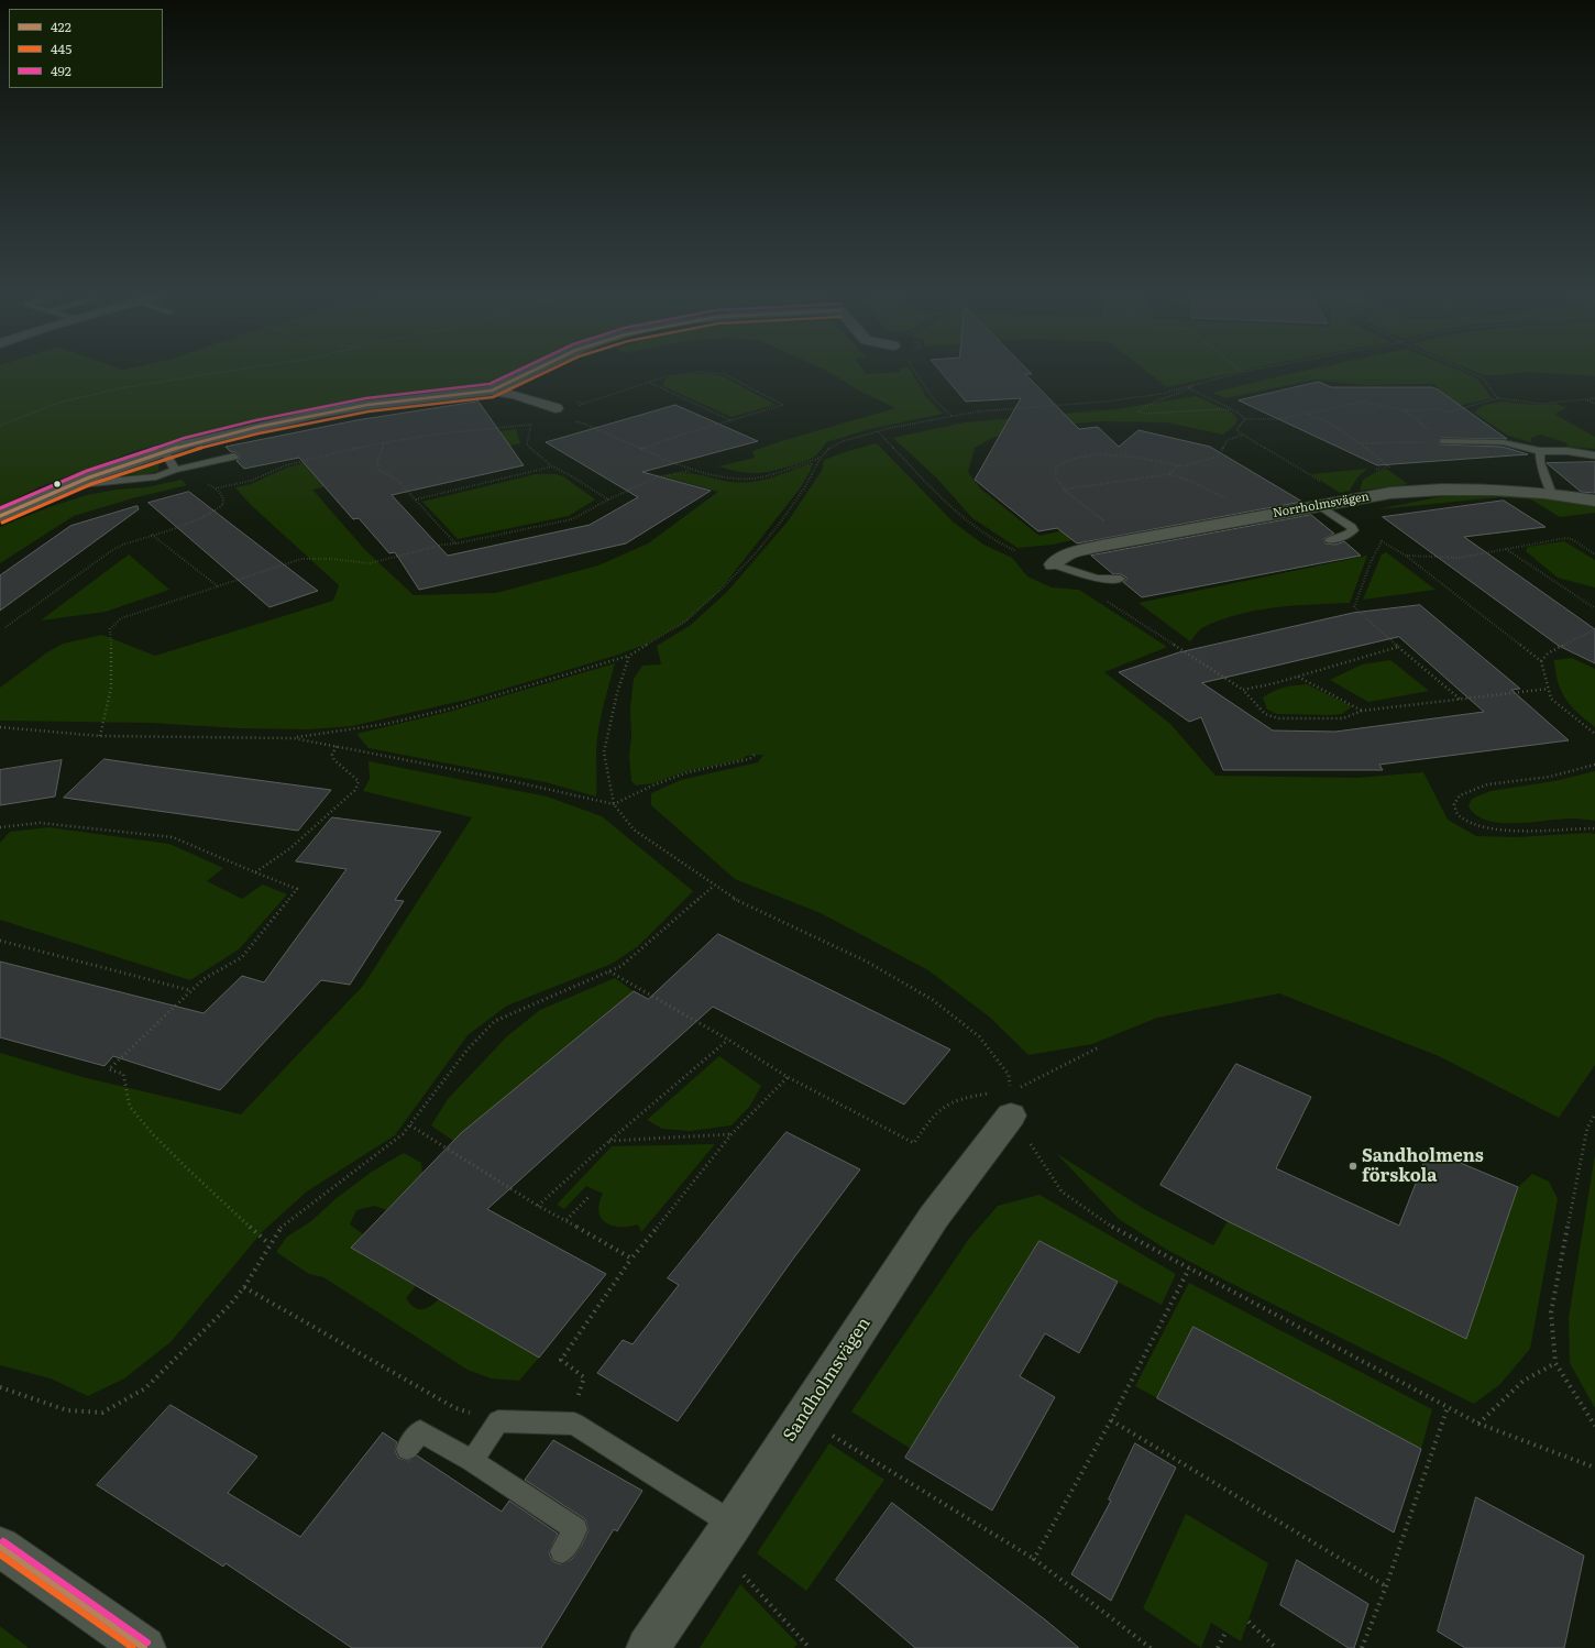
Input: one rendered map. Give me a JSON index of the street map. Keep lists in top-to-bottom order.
{
  "streets": {
    "street": ["Norrholmsvägen", "Sandholmsvägen"]
  },
  "places": ["Sandholmens förskola"],
  "lines": ["transit line 422", "transit line 445", "transit line 492"],
  "legend": ["422", "445", "492"]
}
